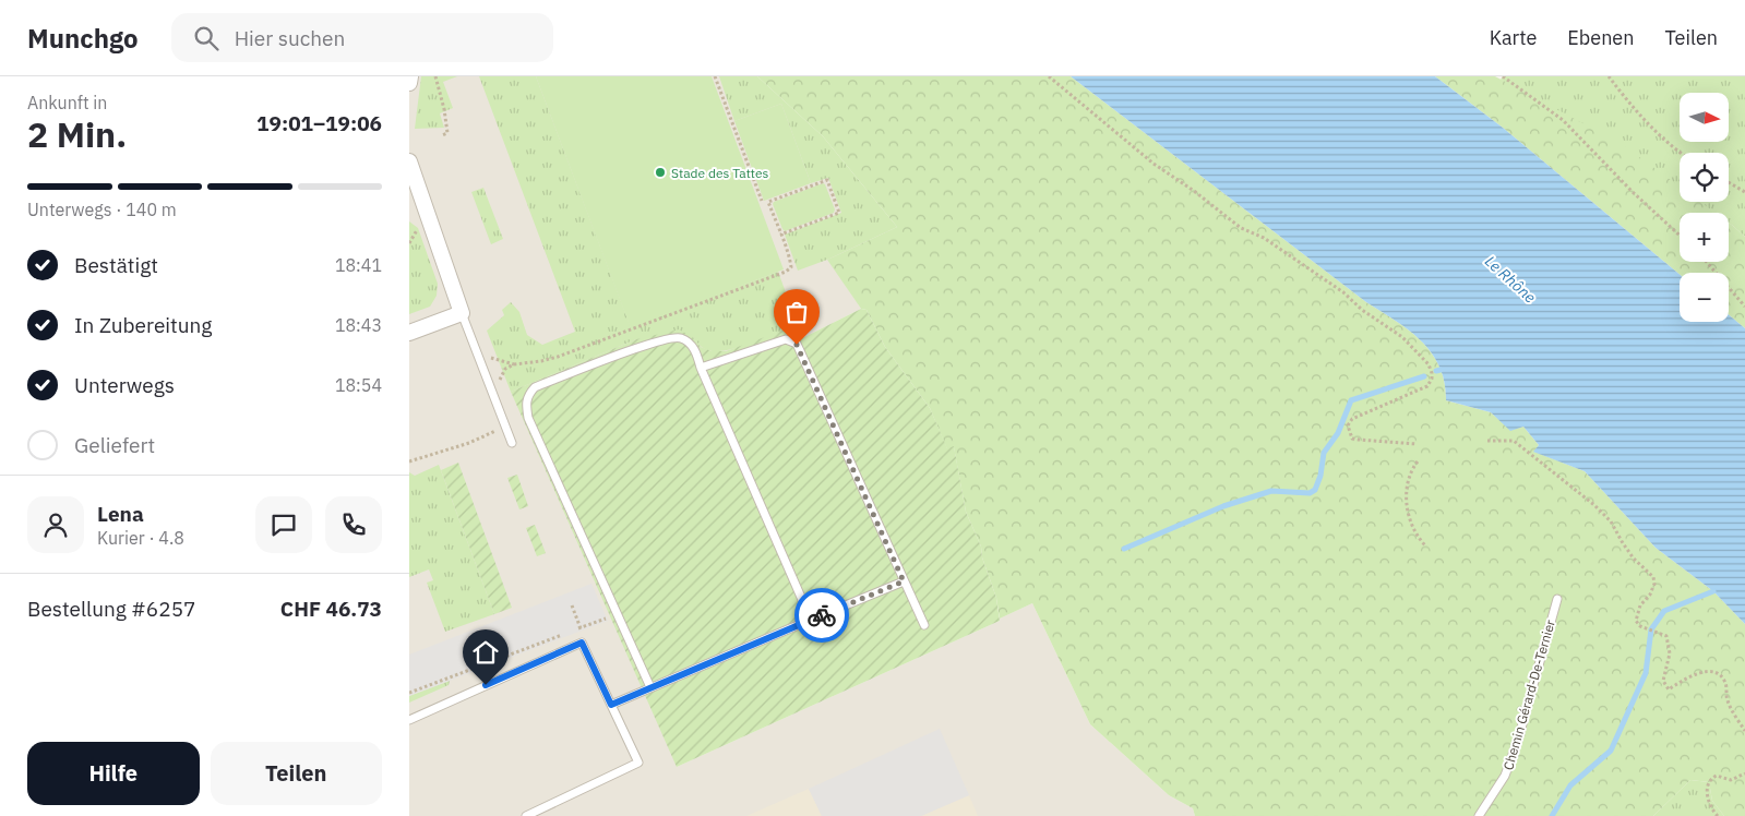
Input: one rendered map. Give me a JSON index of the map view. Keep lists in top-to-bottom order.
{
  "streets": {
    "lane": ["Chemin Gérard-De-Ternier"]
  },
  "water": ["Le Rhône"],
  "places": ["Stade des Tattes"],
  "north": "right",
  "page": {
    "header": "Munchgo",
    "search": "Hier suchen",
    "nav": ["Karte", "Ebenen", "Teilen"],
    "heading": ["2 Min.", "Ankunft in", "19:01–19:06"],
    "panel": [
      "Lena",
      "Kurier · 4.8",
      "Bestellung #6257",
      "CHF 46.73"
    ],
    "map_buttons": ["+", "−"],
    "bar": "Unterwegs · 140 m",
    "list": [
      ["Bestätigt", "18:41"],
      ["In Zubereitung", "18:43"],
      ["Unterwegs", "18:54"],
      "Geliefert"
    ],
    "buttons": ["Hilfe", "Teilen"]
  }
}
